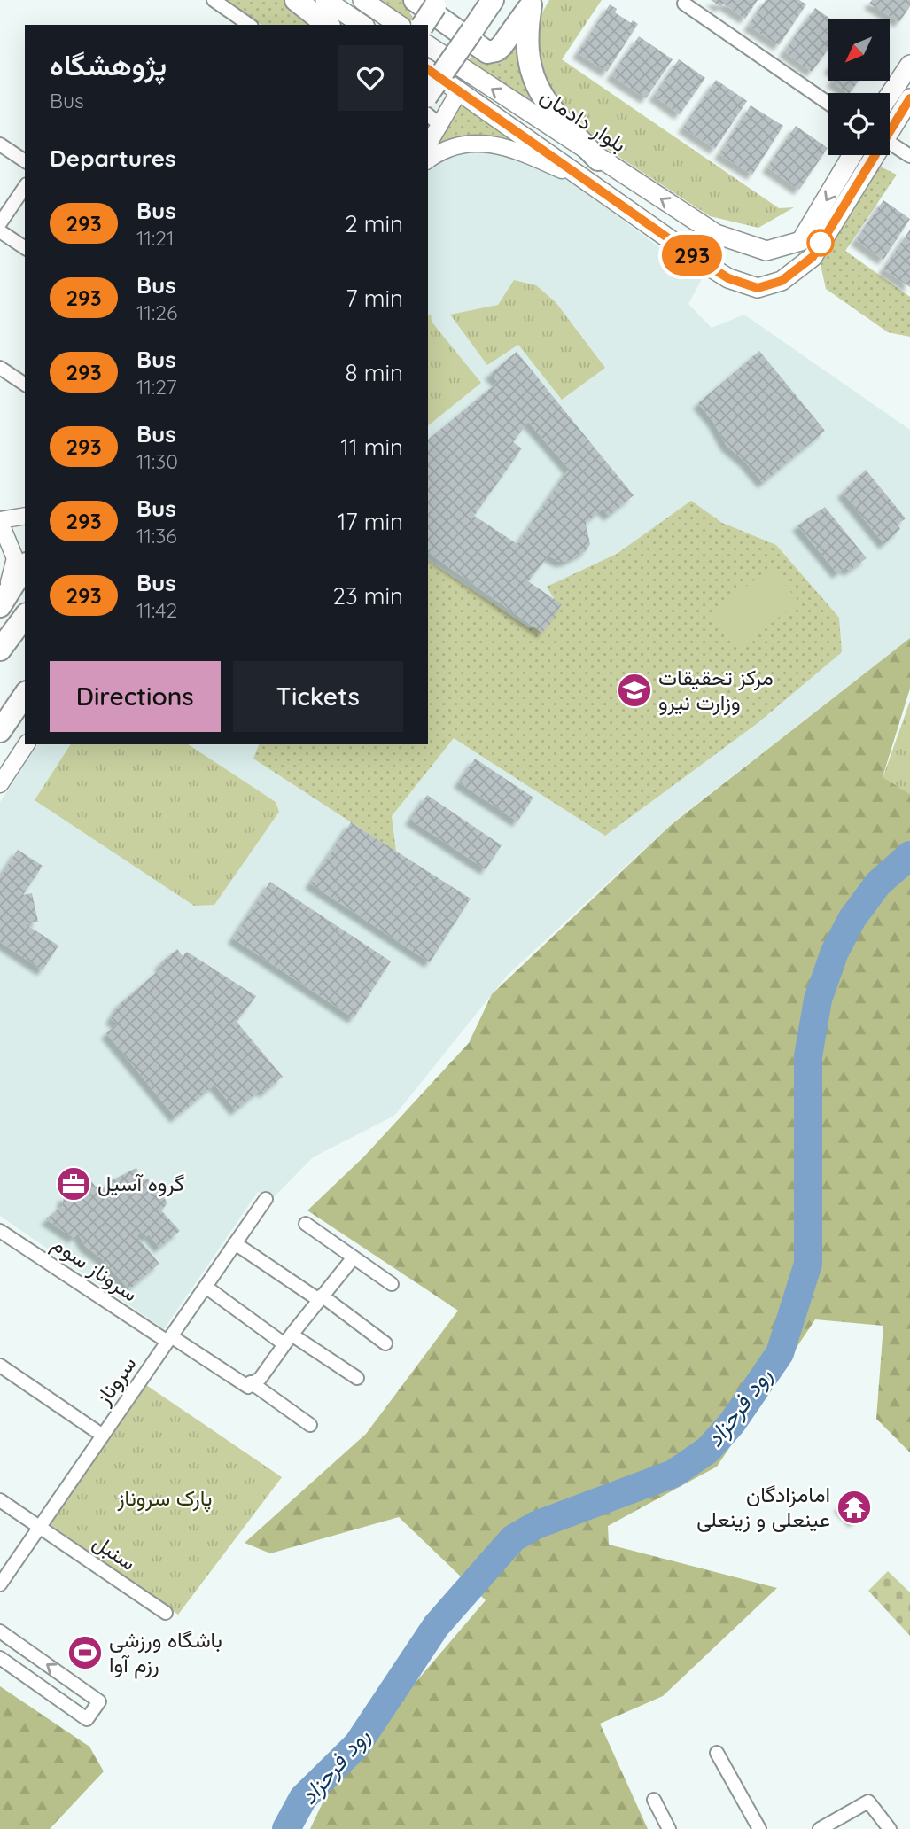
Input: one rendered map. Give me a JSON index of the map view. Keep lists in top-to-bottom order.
{
  "streets": {
    "main road": ["بلوار دادمان"],
    "street": ["سروناز سوم", "سروناز", "سنبل"]
  },
  "crossings": [
    ["سروناز سوم", "سروناز"],
    ["سروناز", "سنبل"]
  ],
  "water": ["رود فرحزاد"],
  "parks": ["پارک سروناز"],
  "places": {
    "school or university": ["مرکز تحقیقات وزارت نیرو"],
    "office": ["گروه آسیل"],
    "temple": ["امامزادگان عینعلی و زینعلی"],
    "sports": ["باشگاه ورزشی رزم آوا"]
  },
  "lines": ["bus line 293"],
  "north": "bottom left",
  "page": {
    "on_map": "293",
    "heading": [
      ["پژوهشگاه", "Bus"],
      "Departures"
    ],
    "list": [
      {
        "mark": "293",
        "name": "Bus",
        "note": "11:21",
        "value": "2 min"
      },
      {
        "mark": "293",
        "name": "Bus",
        "note": "11:26",
        "value": "7 min"
      },
      {
        "mark": "293",
        "name": "Bus",
        "note": "11:27",
        "value": "8 min"
      },
      {
        "mark": "293",
        "name": "Bus",
        "note": "11:30",
        "value": "11 min"
      },
      {
        "mark": "293",
        "name": "Bus",
        "note": "11:36",
        "value": "17 min"
      },
      {
        "mark": "293",
        "name": "Bus",
        "note": "11:42",
        "value": "23 min"
      }
    ],
    "buttons": ["Directions", "Tickets"]
  }
}
